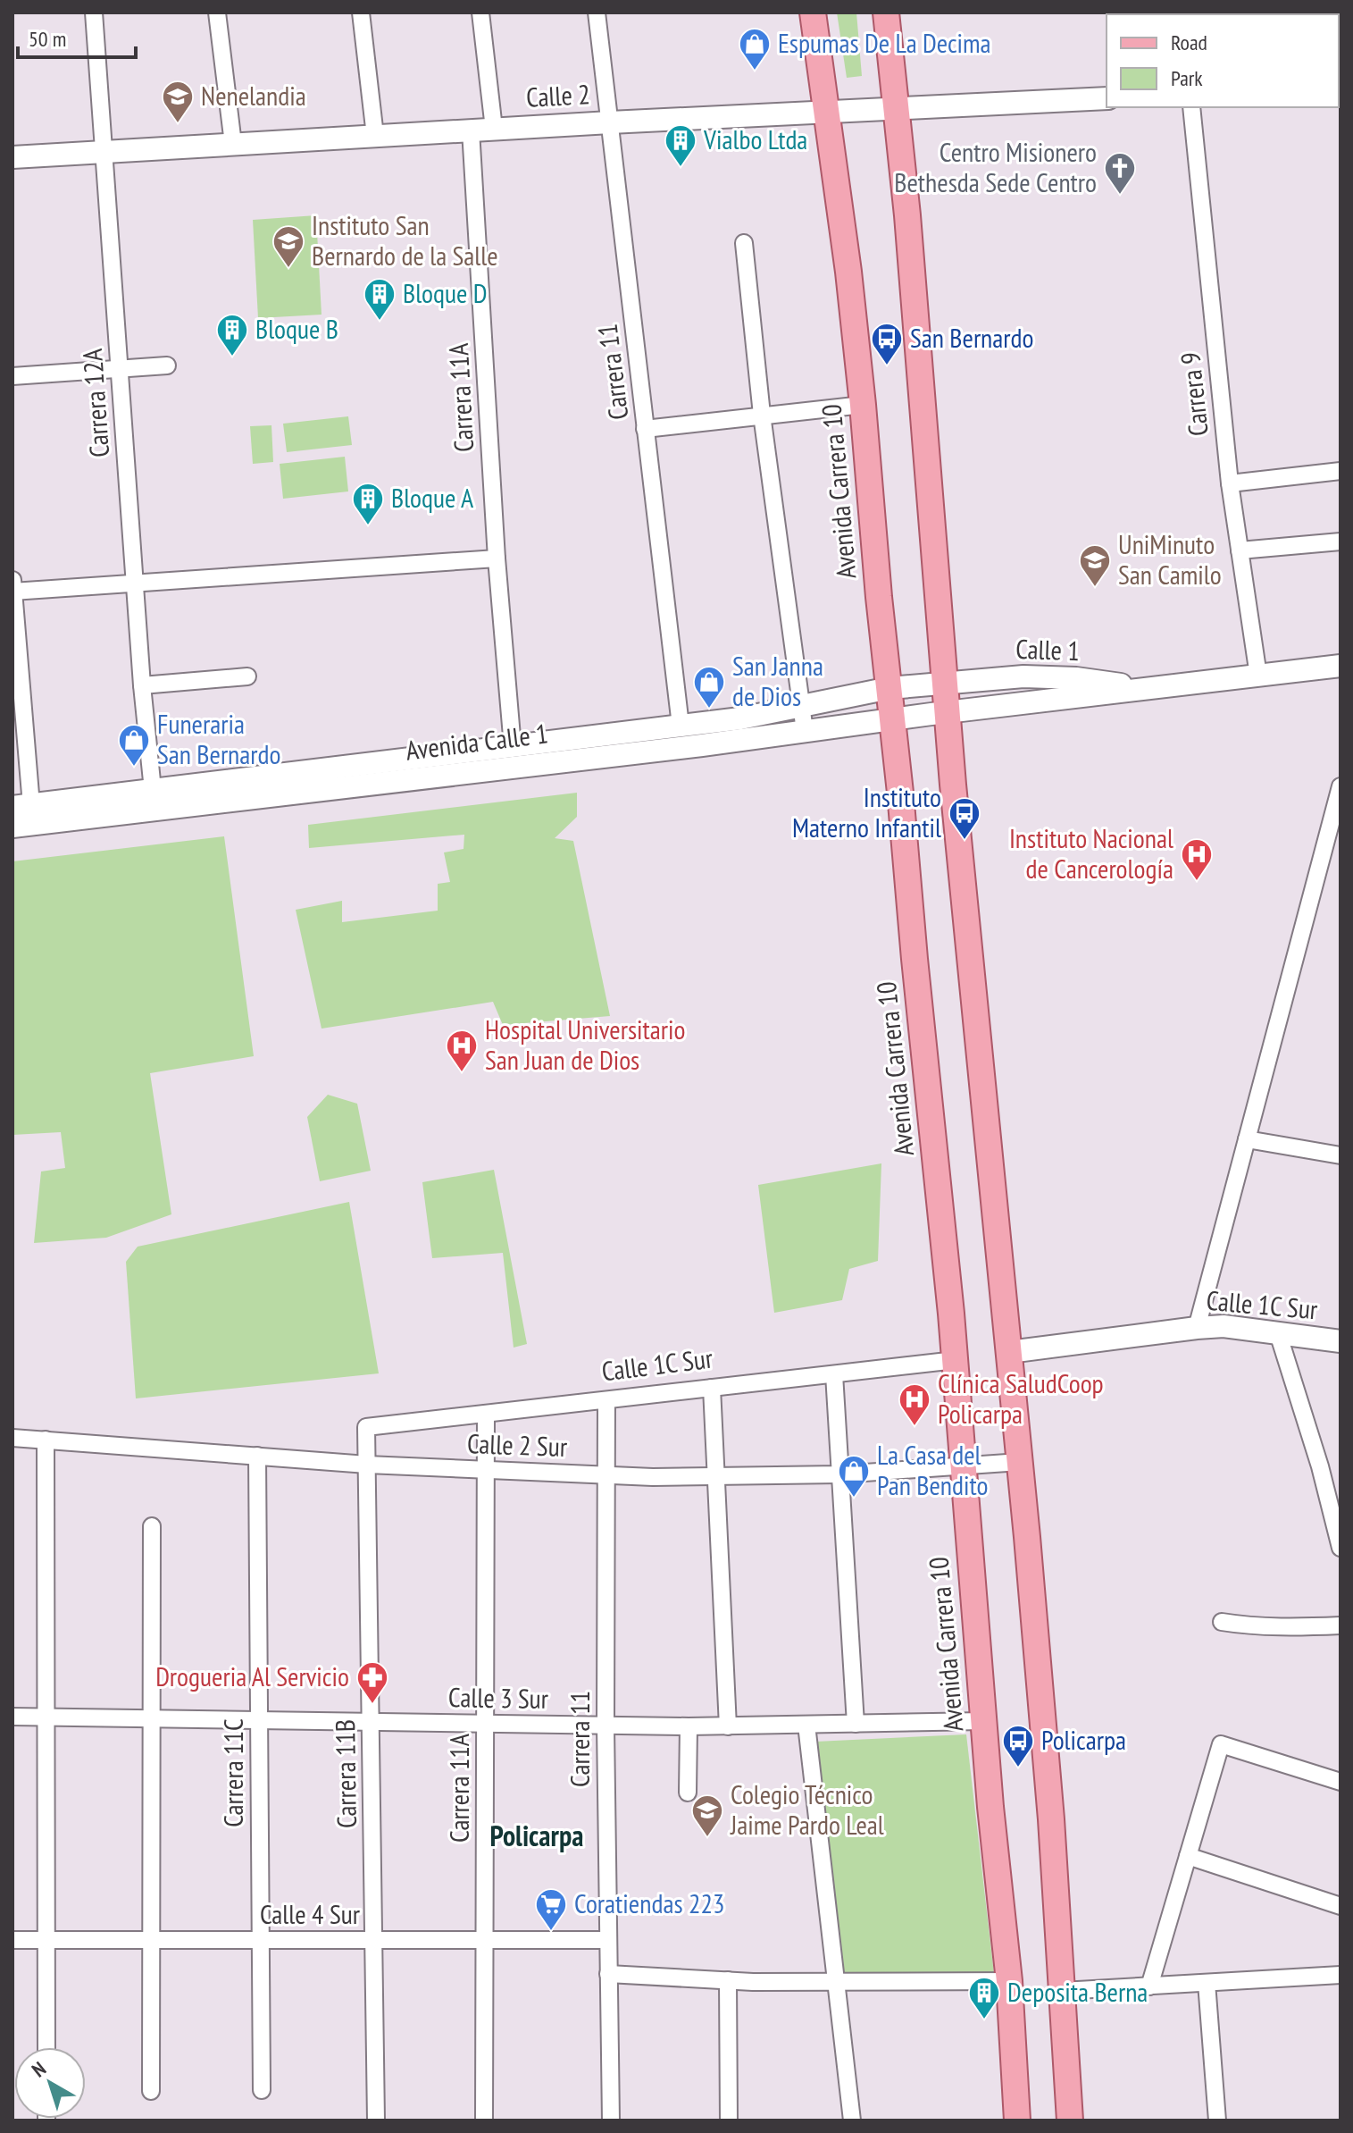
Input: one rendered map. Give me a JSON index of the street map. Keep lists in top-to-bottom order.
{
  "streets": {
    "main road": ["Avenida Carrera 10"],
    "street": [
      "Calle 2",
      "Carrera 11",
      "Carrera 9",
      "Carrera 11A",
      "Carrera 12A",
      "Calle 1",
      "Avenida Calle 1",
      "Calle 1C Sur",
      "Calle 2 Sur",
      "Calle 3 Sur",
      "Carrera 11C",
      "Carrera 11B",
      "Calle 4 Sur"
    ]
  },
  "crossings": [
    ["Calle 2", "Carrera 11"],
    ["Calle 2", "Carrera 11A"],
    ["Calle 2", "Carrera 12A"],
    ["Calle 2", "Avenida Carrera 10"],
    ["Carrera 11", "Avenida Calle 1"],
    ["Carrera 11", "Calle 1C Sur"],
    ["Carrera 11", "Calle 2 Sur"],
    ["Carrera 11", "Calle 3 Sur"],
    ["Carrera 11", "Calle 4 Sur"],
    ["Carrera 9", "Calle 1"],
    ["Carrera 11A", "Avenida Calle 1"],
    ["Carrera 11A", "Calle 1C Sur"],
    ["Carrera 11A", "Calle 2 Sur"],
    ["Carrera 11A", "Calle 3 Sur"],
    ["Carrera 11A", "Calle 4 Sur"],
    ["Carrera 12A", "Avenida Calle 1"],
    ["Avenida Carrera 10", "Avenida Calle 1"],
    ["Avenida Carrera 10", "Calle 1C Sur"],
    ["Avenida Carrera 10", "Calle 2 Sur"],
    ["Avenida Carrera 10", "Calle 3 Sur"],
    ["Calle 1", "Avenida Calle 1"],
    ["Calle 1C Sur", "Carrera 11B"],
    ["Calle 2 Sur", "Carrera 11C"],
    ["Calle 2 Sur", "Carrera 11B"],
    ["Calle 3 Sur", "Carrera 11C"],
    ["Calle 3 Sur", "Carrera 11B"],
    ["Carrera 11C", "Calle 4 Sur"],
    ["Carrera 11B", "Calle 4 Sur"]
  ],
  "districts": ["Policarpa"],
  "places": {
    "shop": [
      "Espumas De La Decima",
      "San Janna de Dios",
      "Funeraria San Bernardo",
      "La Casa del Pan Bendito"
    ],
    "school or university": [
      "Nenelandia",
      "Instituto San Bernardo de la Salle",
      "UniMinuto San Camilo",
      "Colegio Técnico Jaime Pardo Leal"
    ],
    "building": [
      "Vialbo Ltda",
      "Bloque D",
      "Bloque B",
      "Bloque A",
      "Deposita Berna"
    ],
    "church": ["Centro Misionero Bethesda Sede Centro"],
    "bus stop": ["San Bernardo", "Instituto Materno Infantil", "Policarpa"],
    "hospital": ["Instituto Nacional de Cancerología", "Hospital Universitario San Juan de Dios", "Clínica SaludCoop Policarpa"],
    "pharmacy": ["Drogueria Al Servicio"],
    "supermarket": ["Coratiendas 223"]
  },
  "legend": ["Road", "Park"],
  "scale_bar": "50 m",
  "north": "top left"
}
